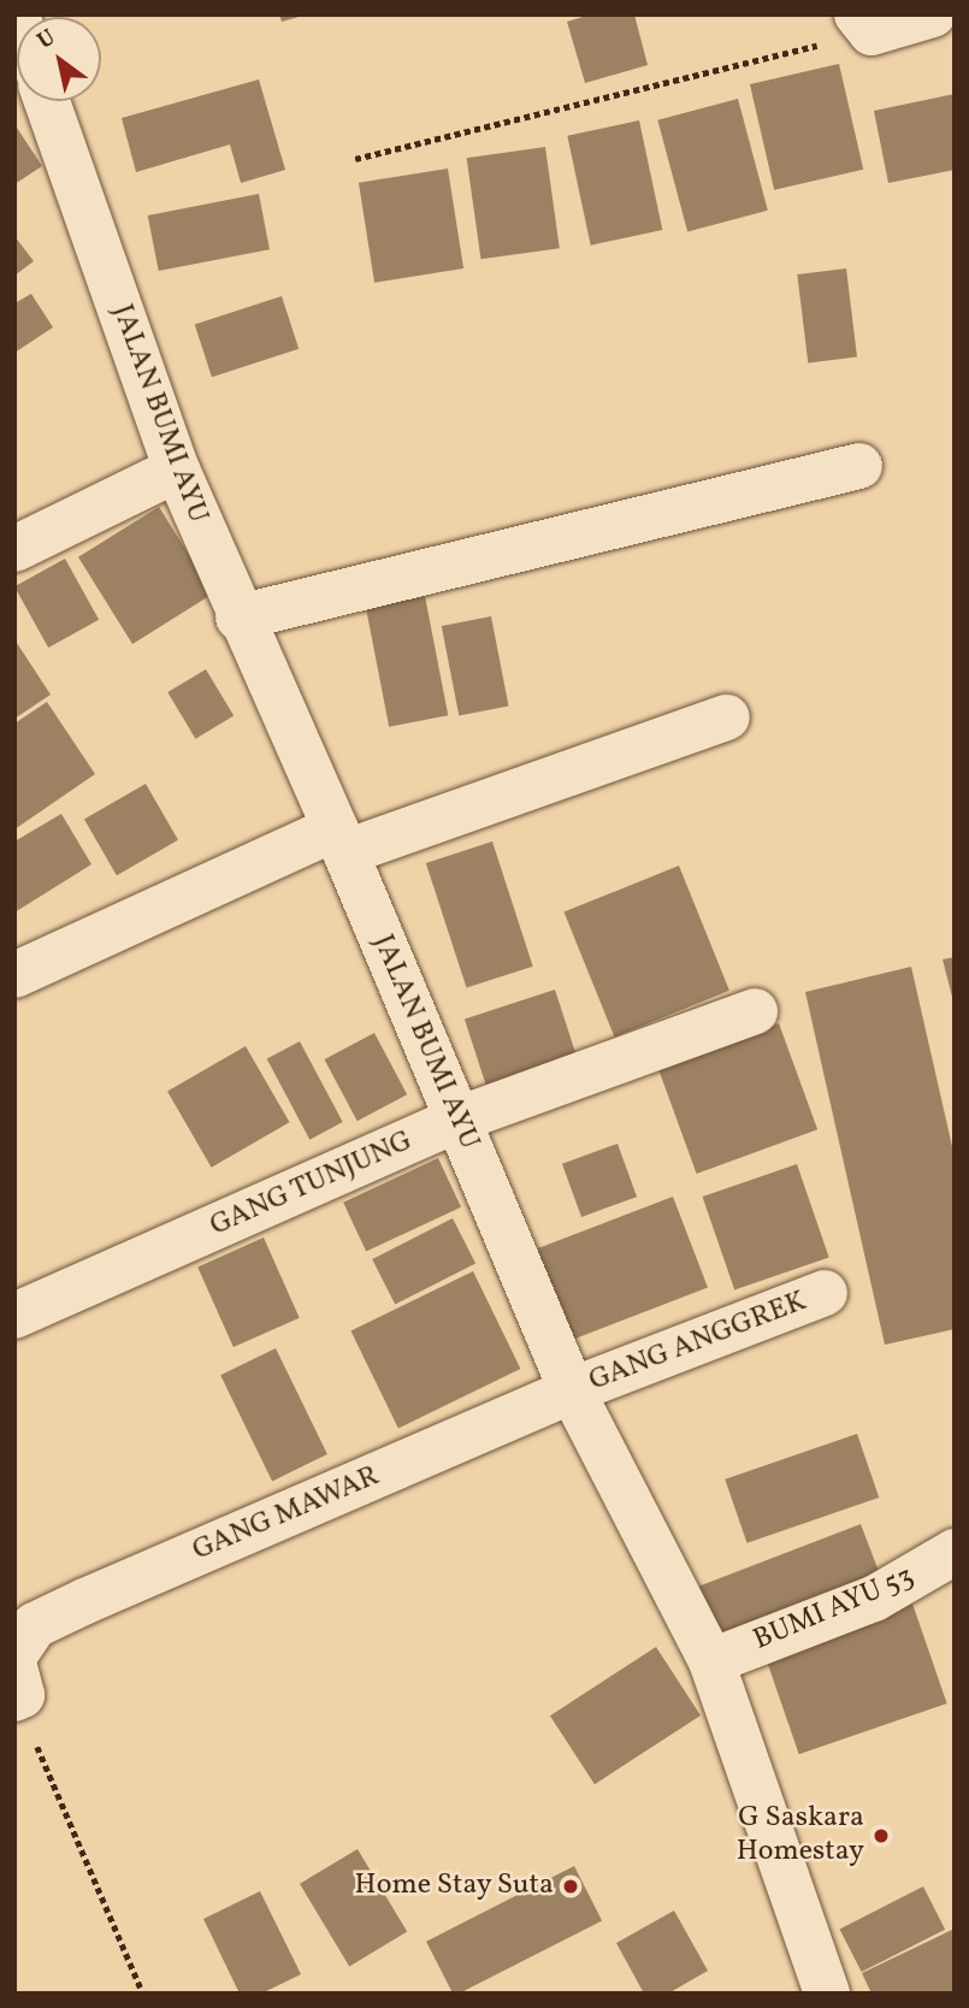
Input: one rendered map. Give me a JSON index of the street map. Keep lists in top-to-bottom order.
{
  "streets": {
    "street": [
      "JALAN BUMI AYU",
      "GANG TUNJUNG",
      "GANG ANGGREK",
      "GANG MAWAR",
      "BUMI AYU 53"
    ]
  },
  "crossings": [
    ["JALAN BUMI AYU", "GANG TUNJUNG"],
    ["JALAN BUMI AYU", "GANG ANGGREK"],
    ["JALAN BUMI AYU", "GANG MAWAR"],
    ["JALAN BUMI AYU", "BUMI AYU 53"],
    ["GANG ANGGREK", "GANG MAWAR"]
  ],
  "places": ["G Saskara Homestay", "Home Stay Suta"],
  "north": "top left"
}
